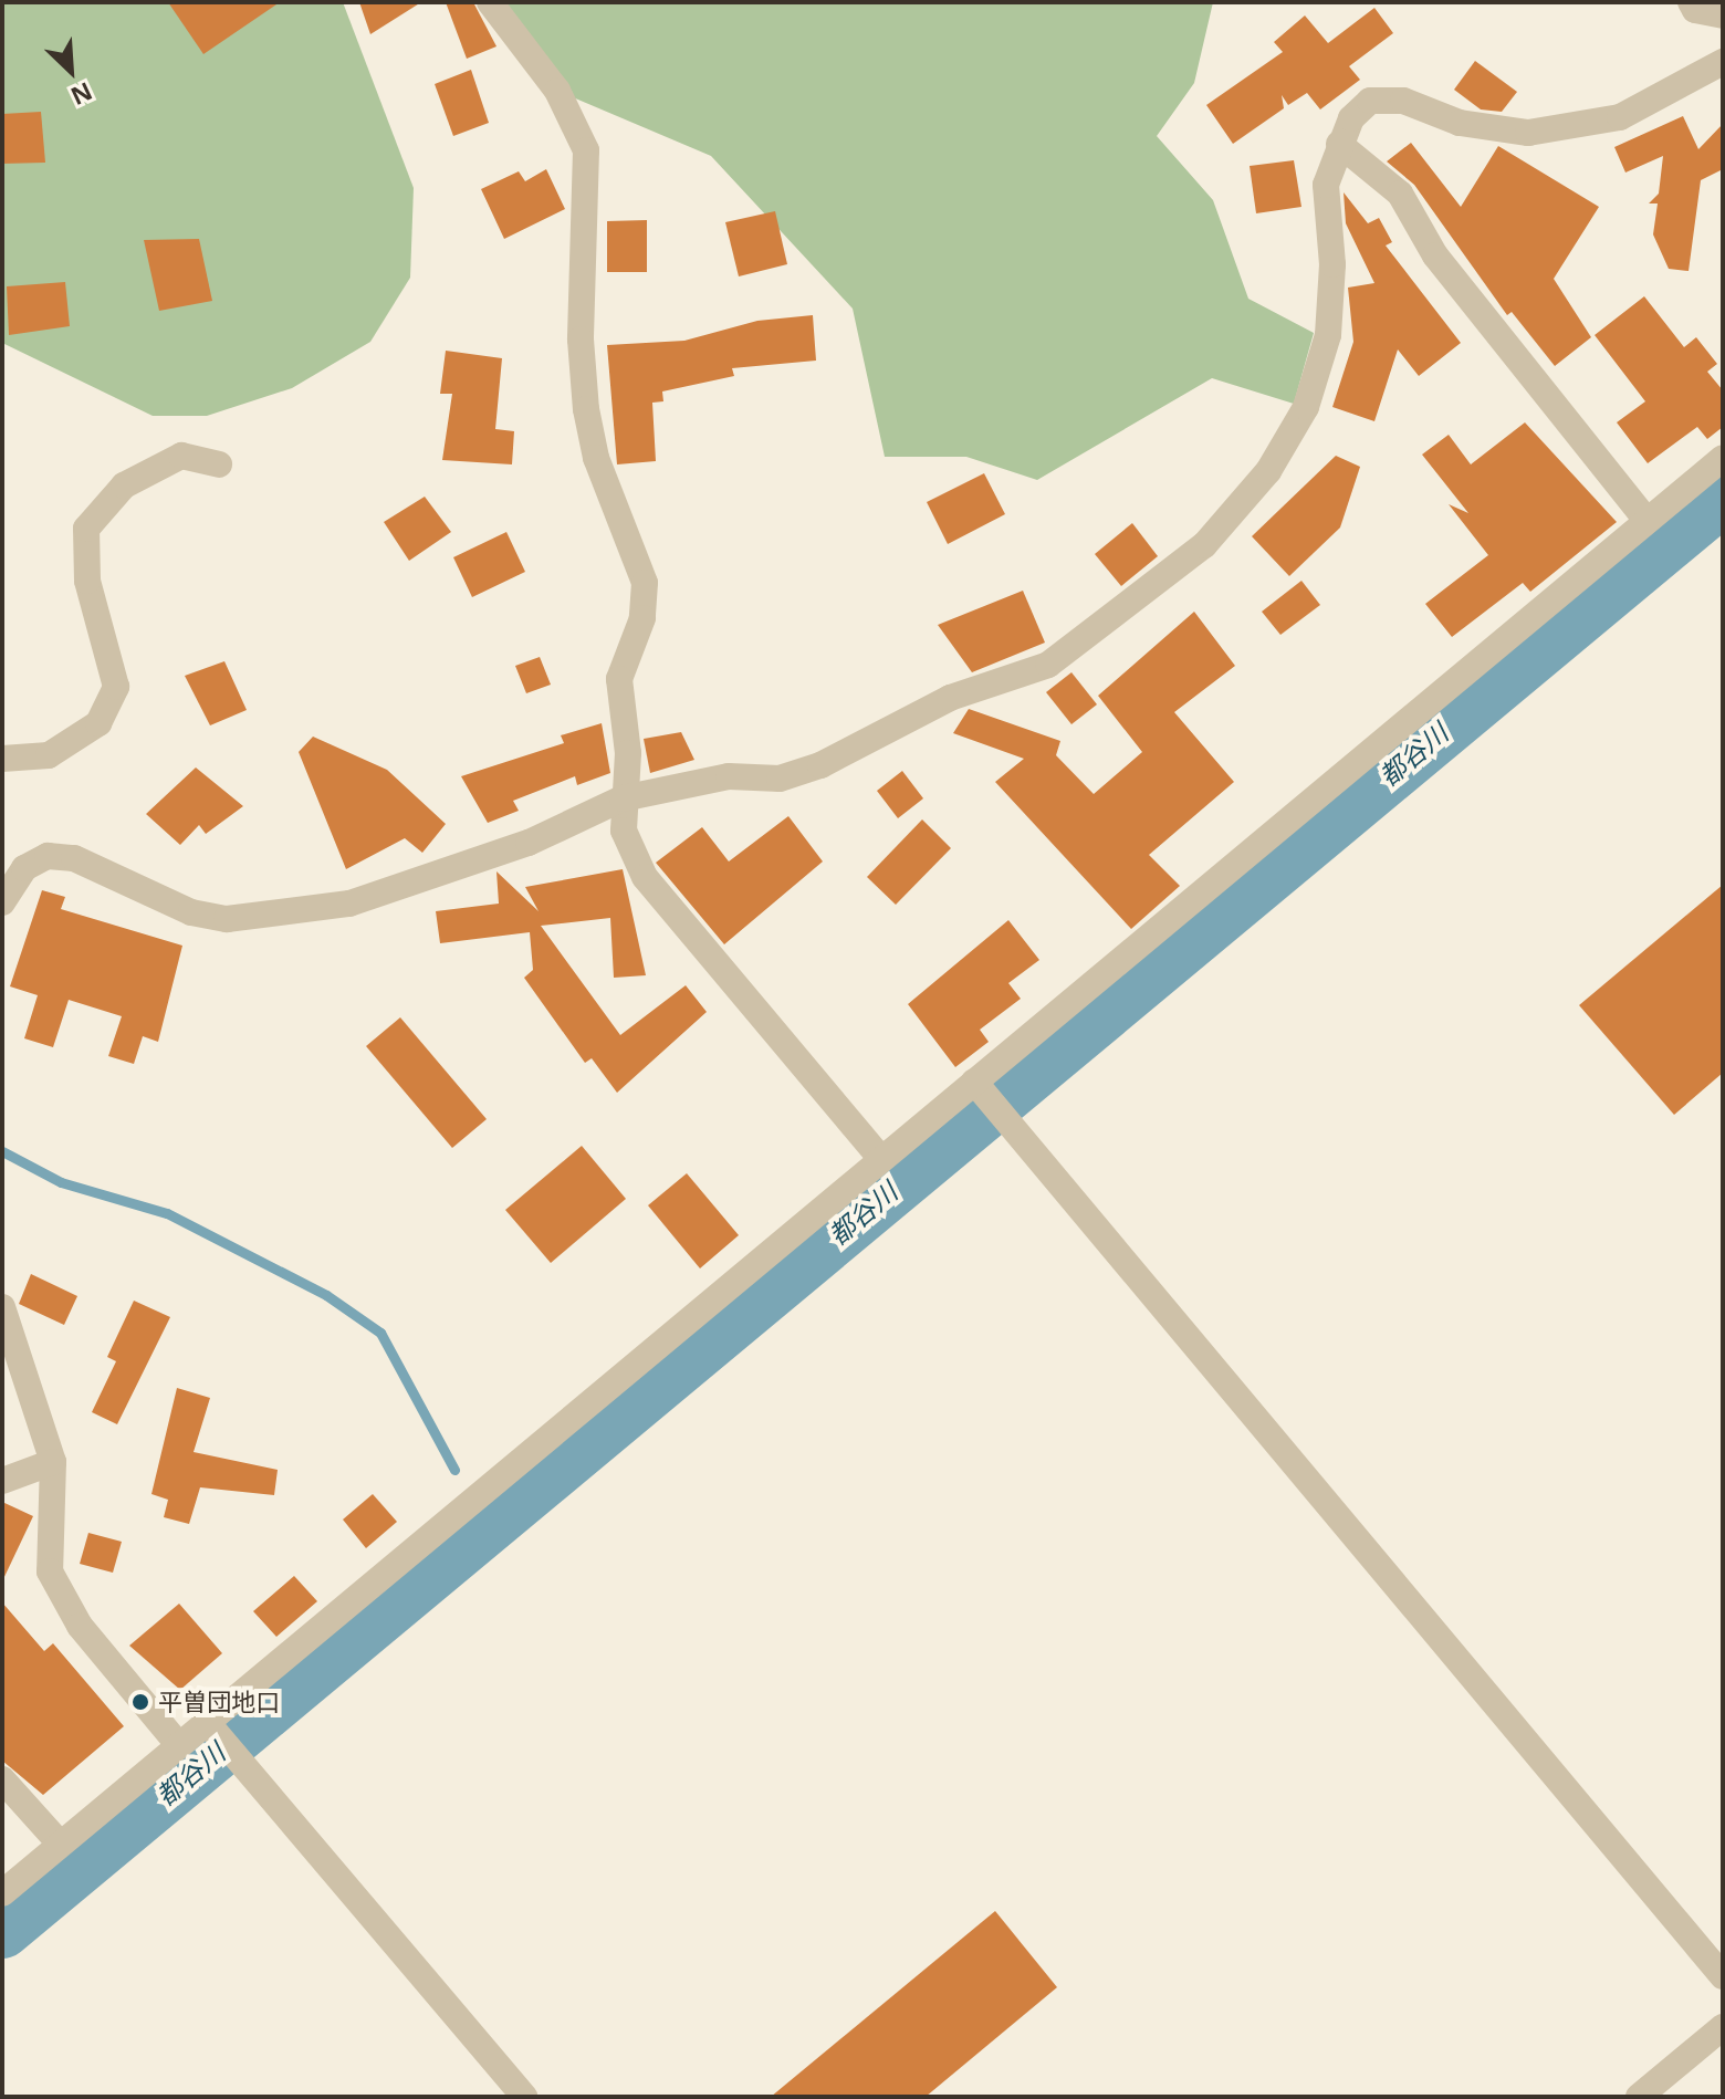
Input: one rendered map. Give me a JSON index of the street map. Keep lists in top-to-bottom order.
{
  "water": ["都谷川"],
  "places": ["平曽団地口"],
  "north": "bottom right"
}
